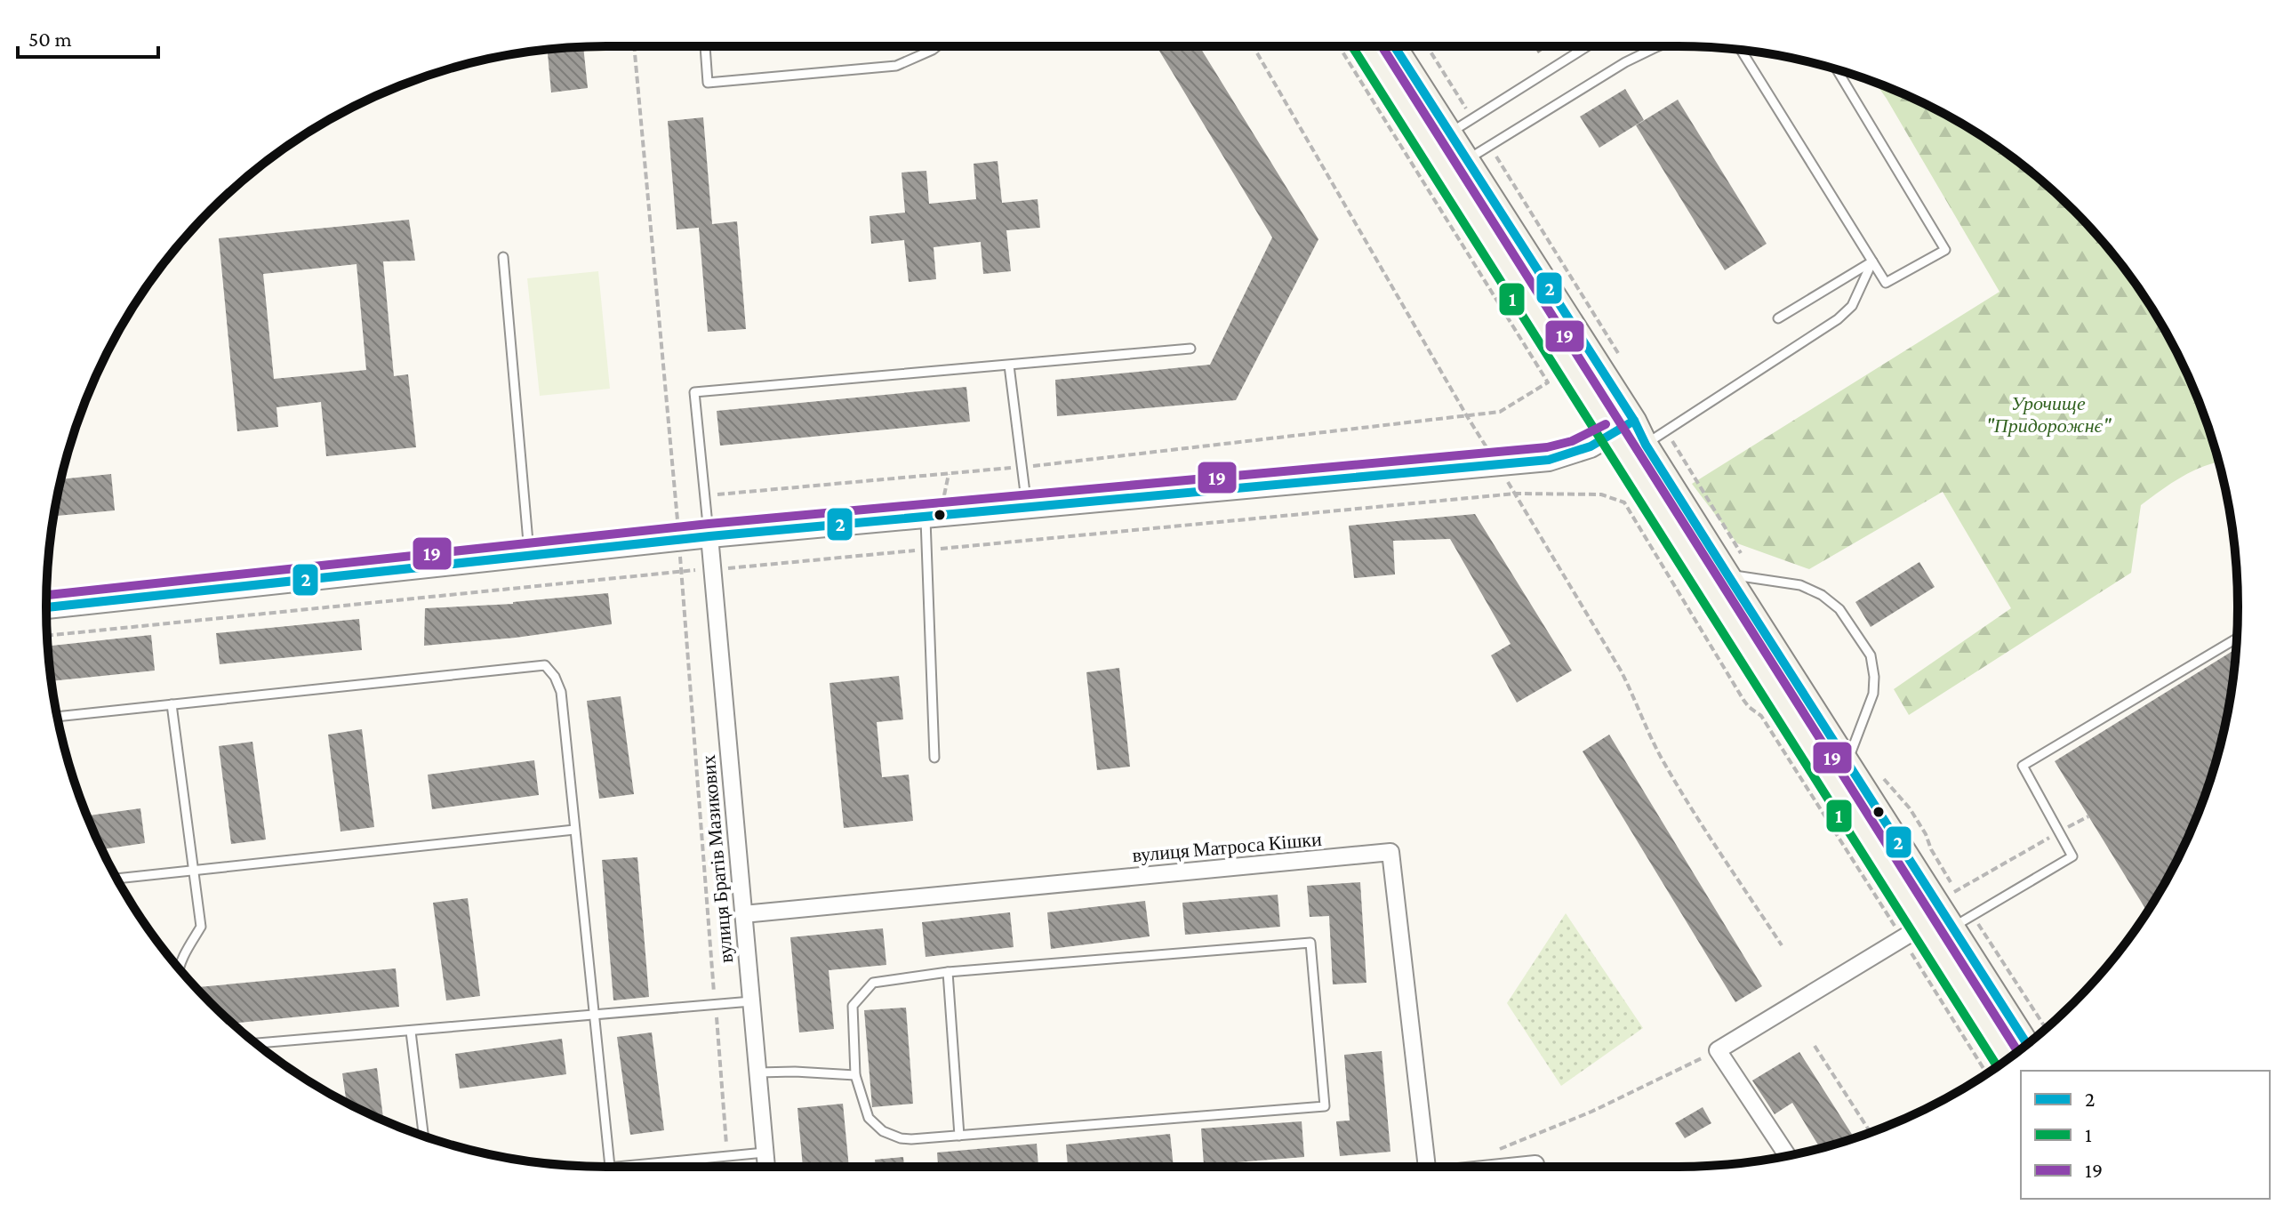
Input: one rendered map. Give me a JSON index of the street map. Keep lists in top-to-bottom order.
{
  "streets": {
    "street": ["вулиця Матроса Кішки", "вулиця Братів Мазикових"]
  },
  "crossings": [
    ["вулиця Матроса Кішки", "вулиця Братів Мазикових"]
  ],
  "parks": ["Урочище \"Придорожнє\""],
  "lines": ["transit line 2", "transit line 1", "transit line 19"],
  "legend": ["2", "1", "19"],
  "scale_bar": "50 m"
}
